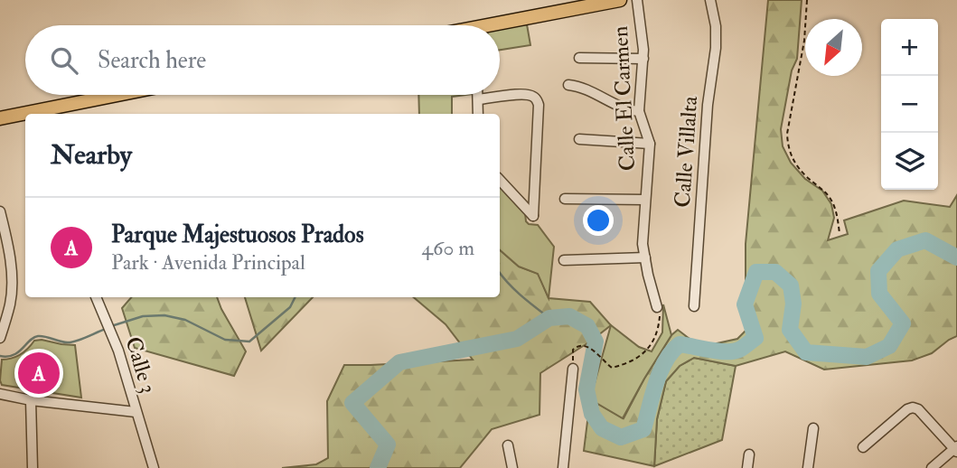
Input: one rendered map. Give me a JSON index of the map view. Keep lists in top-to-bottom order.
{
  "streets": {
    "street": ["Calle El Carmen", "Calle Villalta", "Calle 3"]
  },
  "north": "bottom left",
  "page": {
    "map_buttons": ["+", "−"],
    "search": "Search here",
    "heading": "Nearby",
    "list": [
      {
        "mark": "A",
        "name": "Parque Majestuosos Prados",
        "note": "Park · Avenida Principal",
        "value": "460 m"
      }
    ],
    "pins": "A"
  }
}
